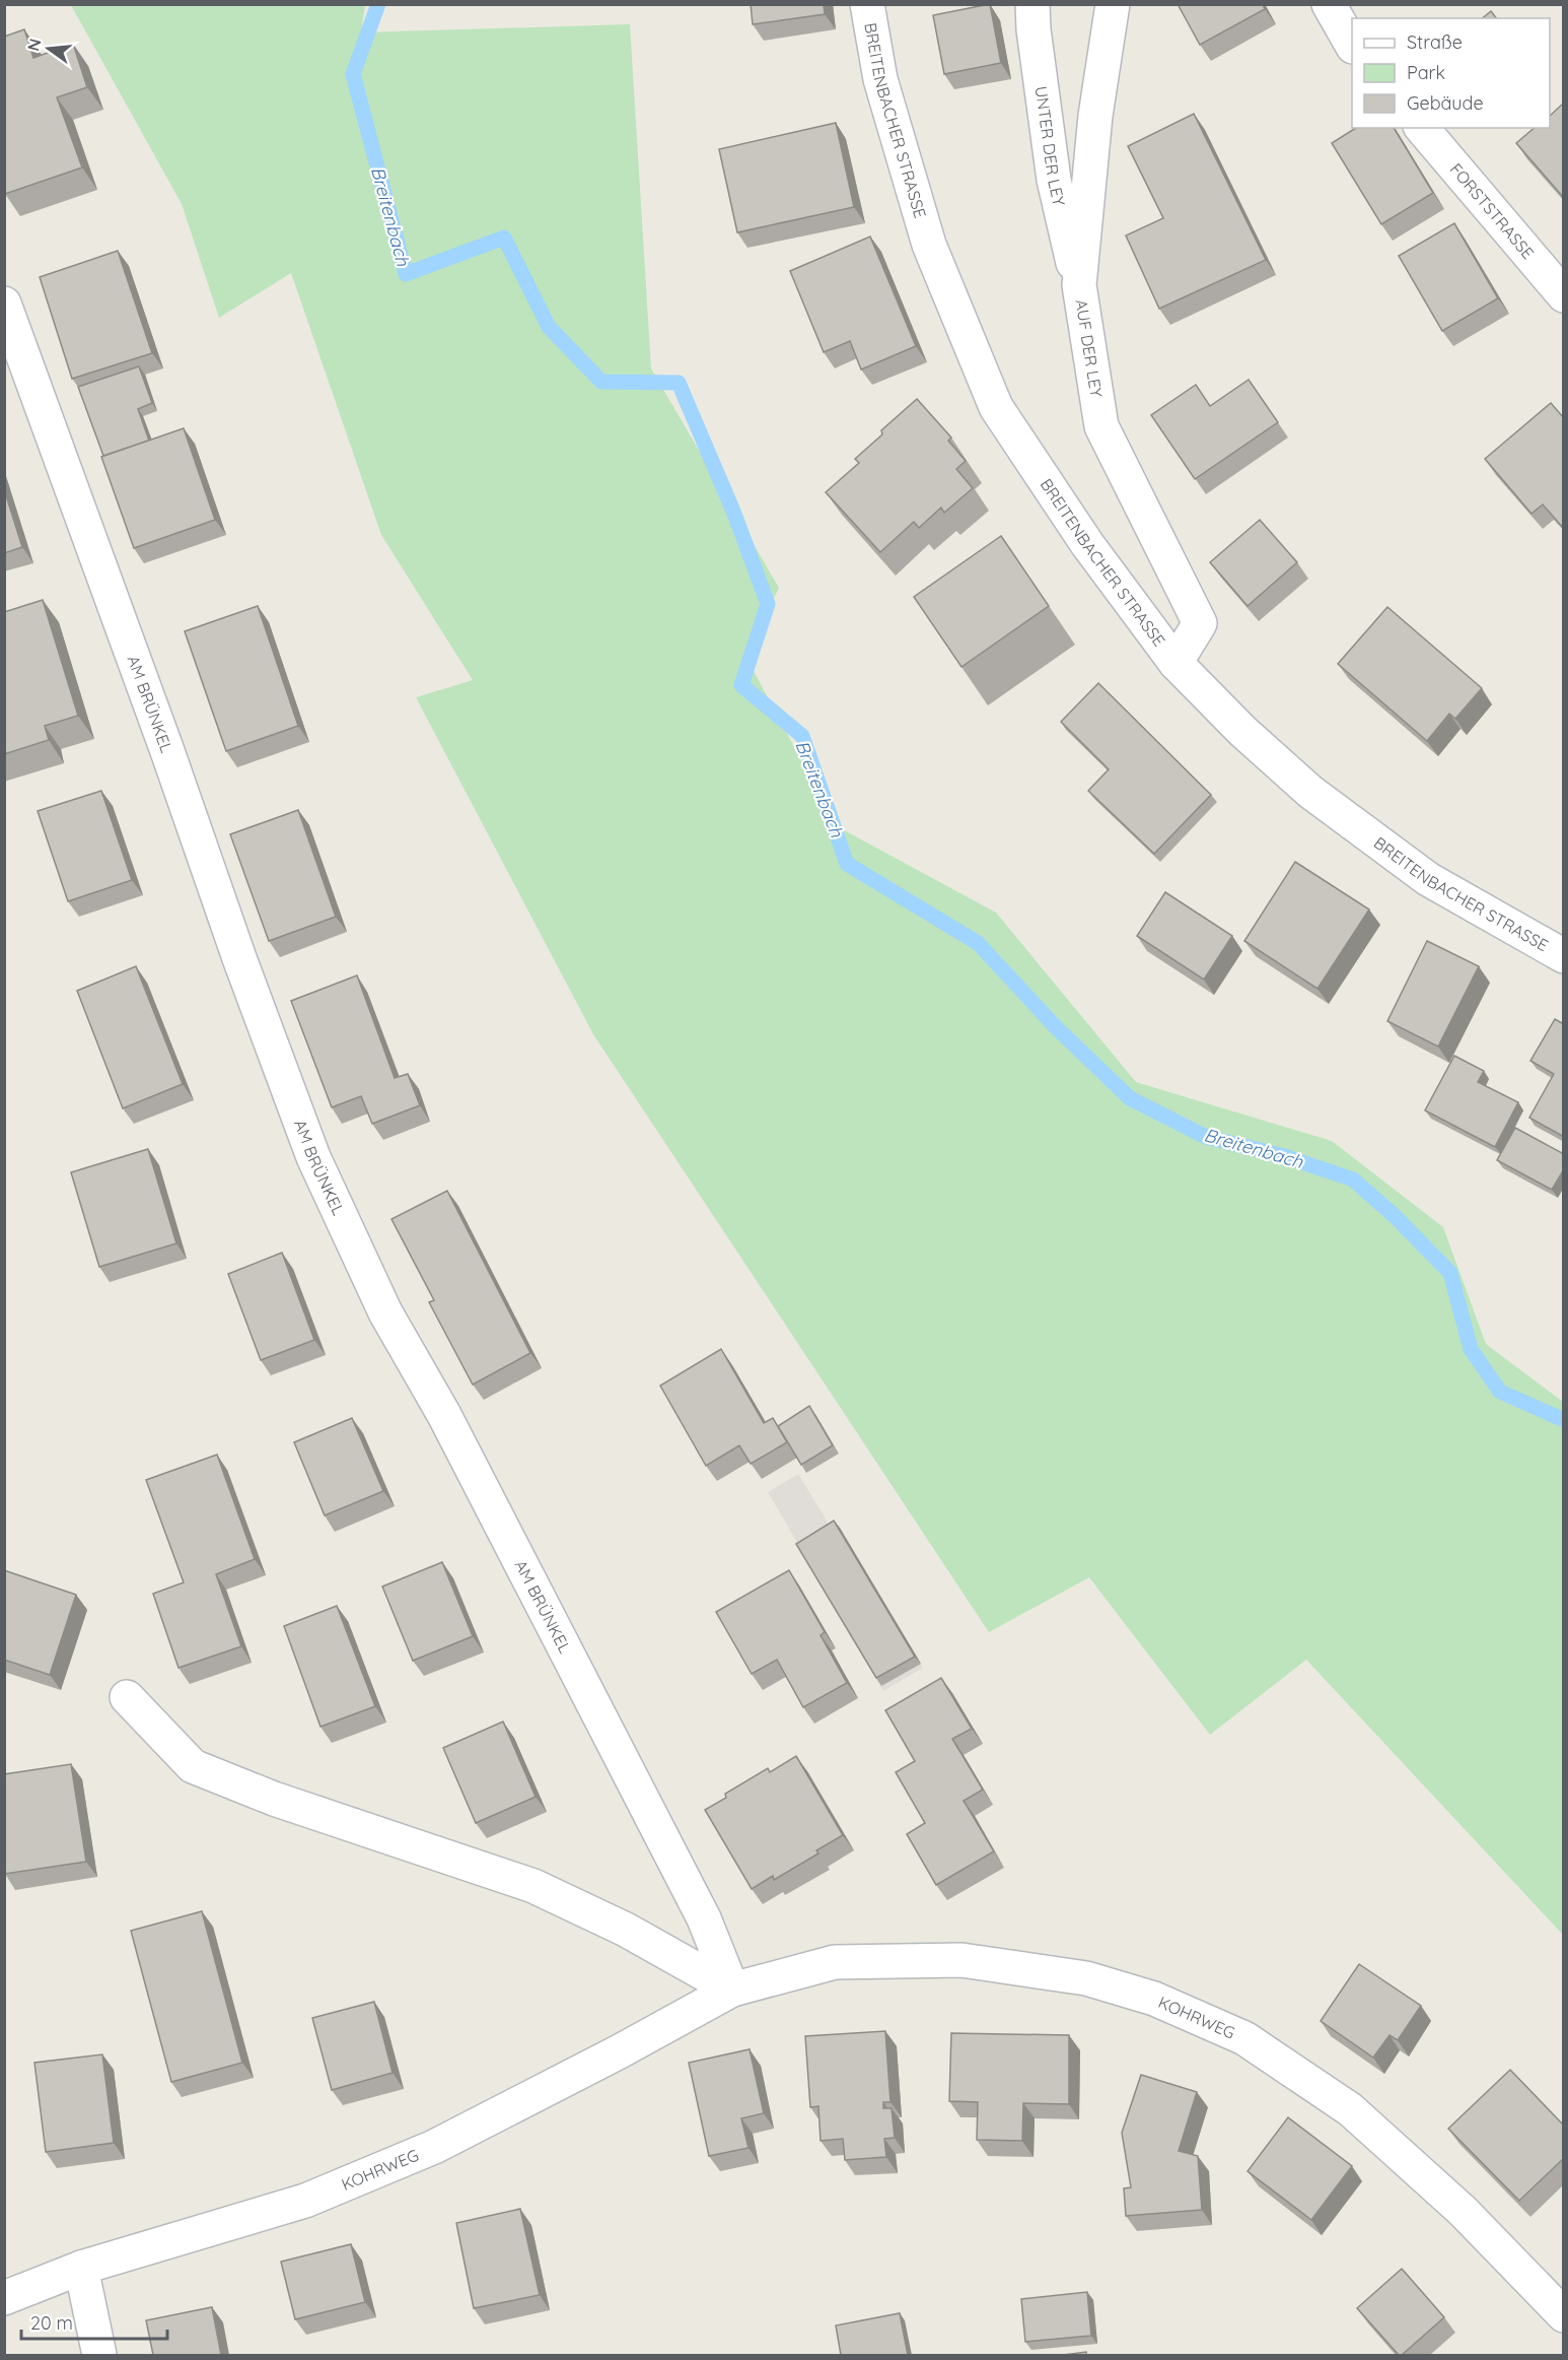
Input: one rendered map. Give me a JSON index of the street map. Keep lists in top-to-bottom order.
{
  "streets": {
    "street": [
      "BREITENBACHER STRASSE",
      "UNTER DER LEY",
      "FORSTSTRASSE",
      "AUF DER LEY",
      "AM BRÜNKEL",
      "KOHRWEG"
    ]
  },
  "crossings": [
    ["BREITENBACHER STRASSE", "AUF DER LEY"],
    ["UNTER DER LEY", "AUF DER LEY"],
    ["AM BRÜNKEL", "KOHRWEG"]
  ],
  "water": ["Breitenbach"],
  "legend": ["Straße", "Park", "Gebäude"],
  "scale_bar": "20 m",
  "north": "left"
}
